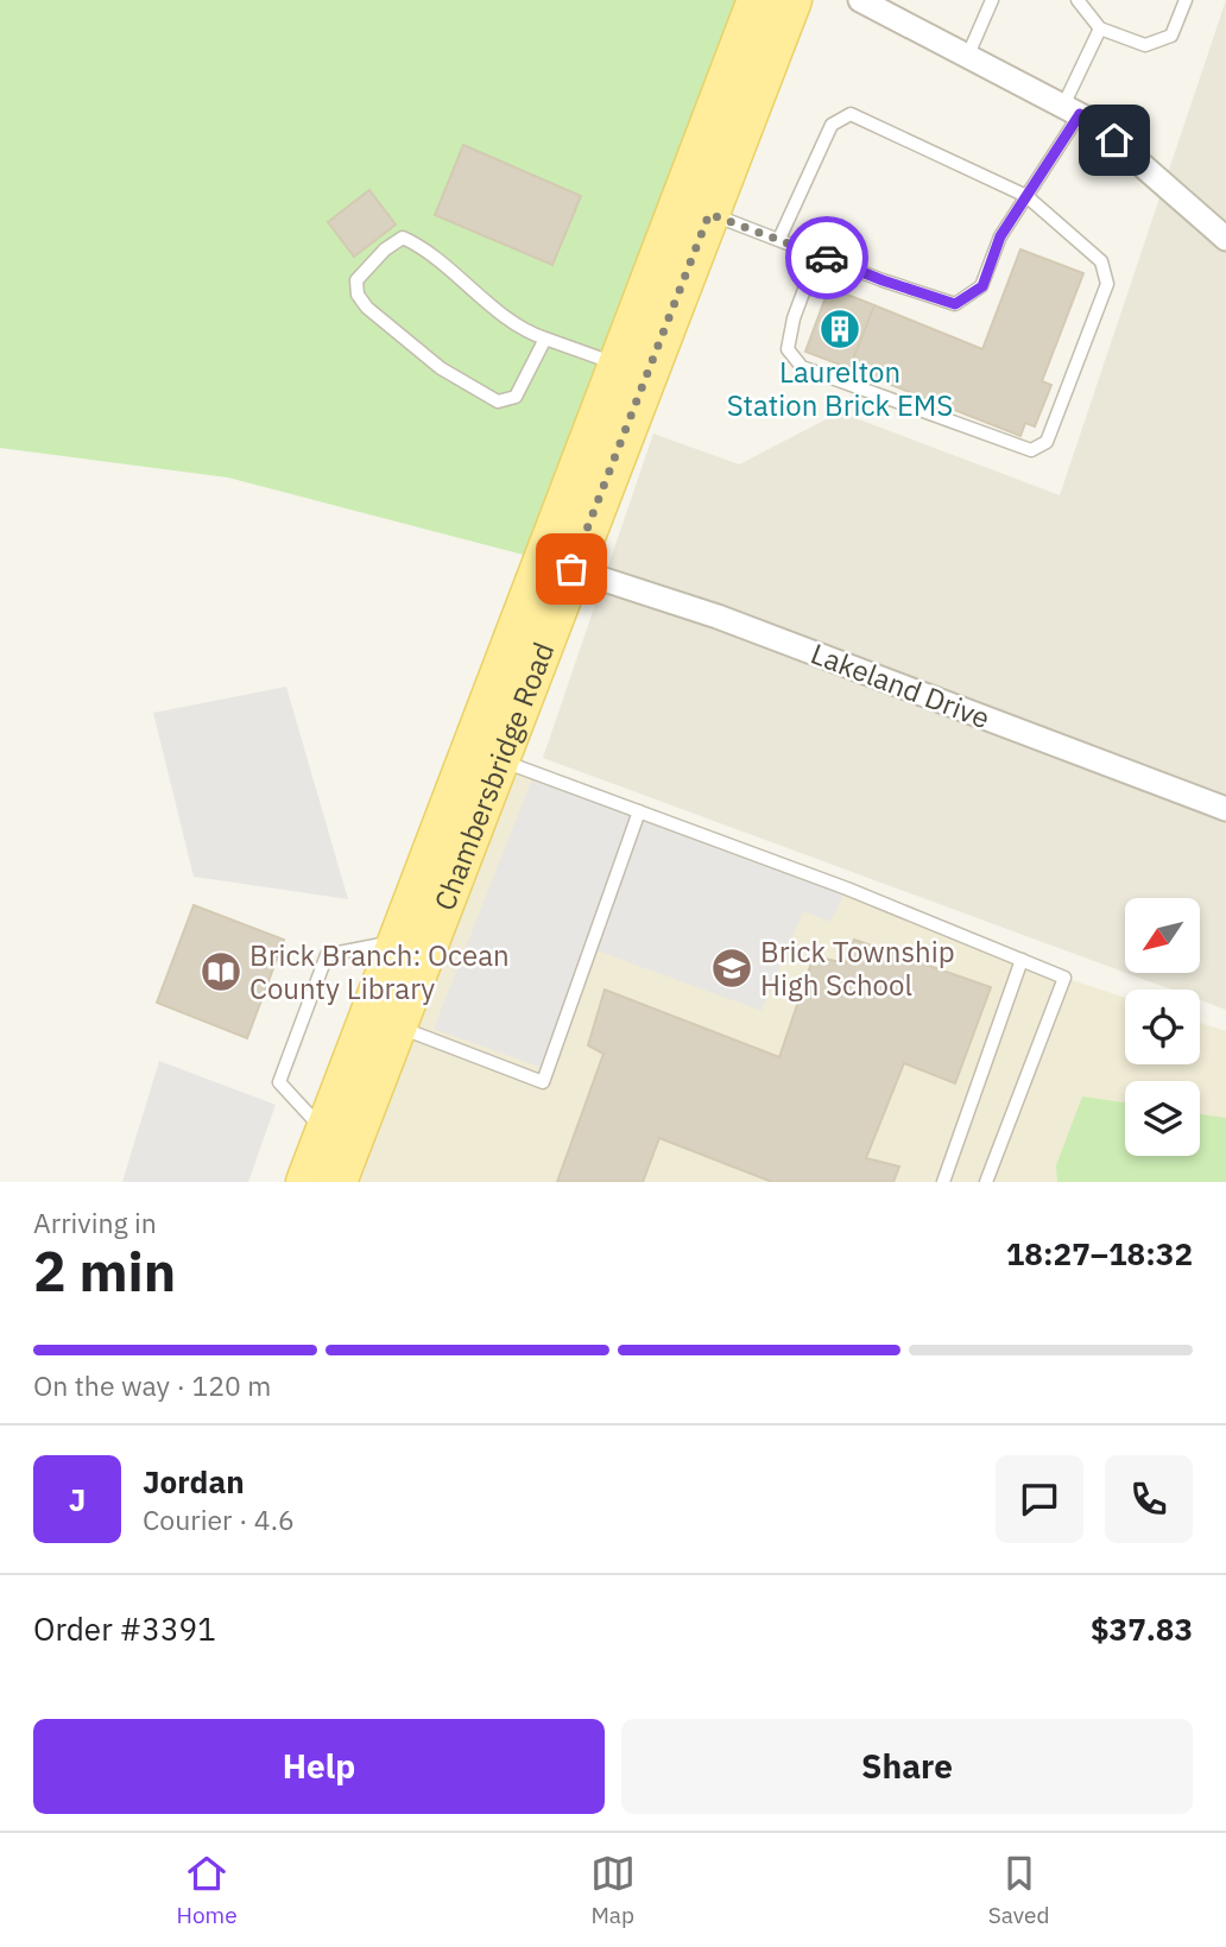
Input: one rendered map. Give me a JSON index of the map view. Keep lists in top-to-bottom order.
{
  "streets": {
    "main road": ["Chambersbridge Road"],
    "street": ["Lakeland Drive"]
  },
  "crossings": [
    ["Lakeland Drive", "Chambersbridge Road"]
  ],
  "places": {
    "building": ["Laurelton Station Brick EMS"],
    "school or university": ["Brick Township High School"],
    "library": ["Brick Branch: Ocean County Library"]
  },
  "north": "bottom left",
  "page": {
    "heading": ["2 min", "Arriving in", "18:27–18:32"],
    "panel": [
      "Jordan",
      "Courier · 4.6",
      "Order #3391",
      "$37.83"
    ],
    "bar": "On the way · 120 m",
    "round": "J",
    "buttons": ["Help", "Share"],
    "tabs": ["Home", "Map", "Saved"]
  }
}
